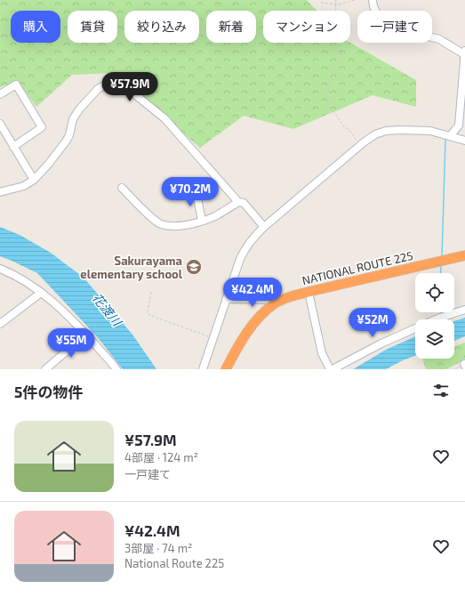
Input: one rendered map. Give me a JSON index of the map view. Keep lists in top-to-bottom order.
{
  "streets": {
    "highway": ["NATIONAL ROUTE 225"]
  },
  "water": ["花渡川"],
  "places": {
    "school or university": ["Sakurayama elementary school"]
  },
  "page": {
    "chip": [
      "購入",
      "賃貸",
      "絞り込み",
      "新着",
      "マンション",
      "一戸建て"
    ],
    "price": [
      "¥57.9M",
      "¥70.2M",
      "¥42.4M",
      "¥52M",
      "¥55M"
    ],
    "heading": "5件の物件",
    "list": [
      {
        "name": "¥57.9M",
        "note": "4部屋 · 124 m² · 一戸建て"
      },
      {
        "name": "¥42.4M",
        "note": "3部屋 · 74 m² · National Route 225"
      }
    ]
  }
}
